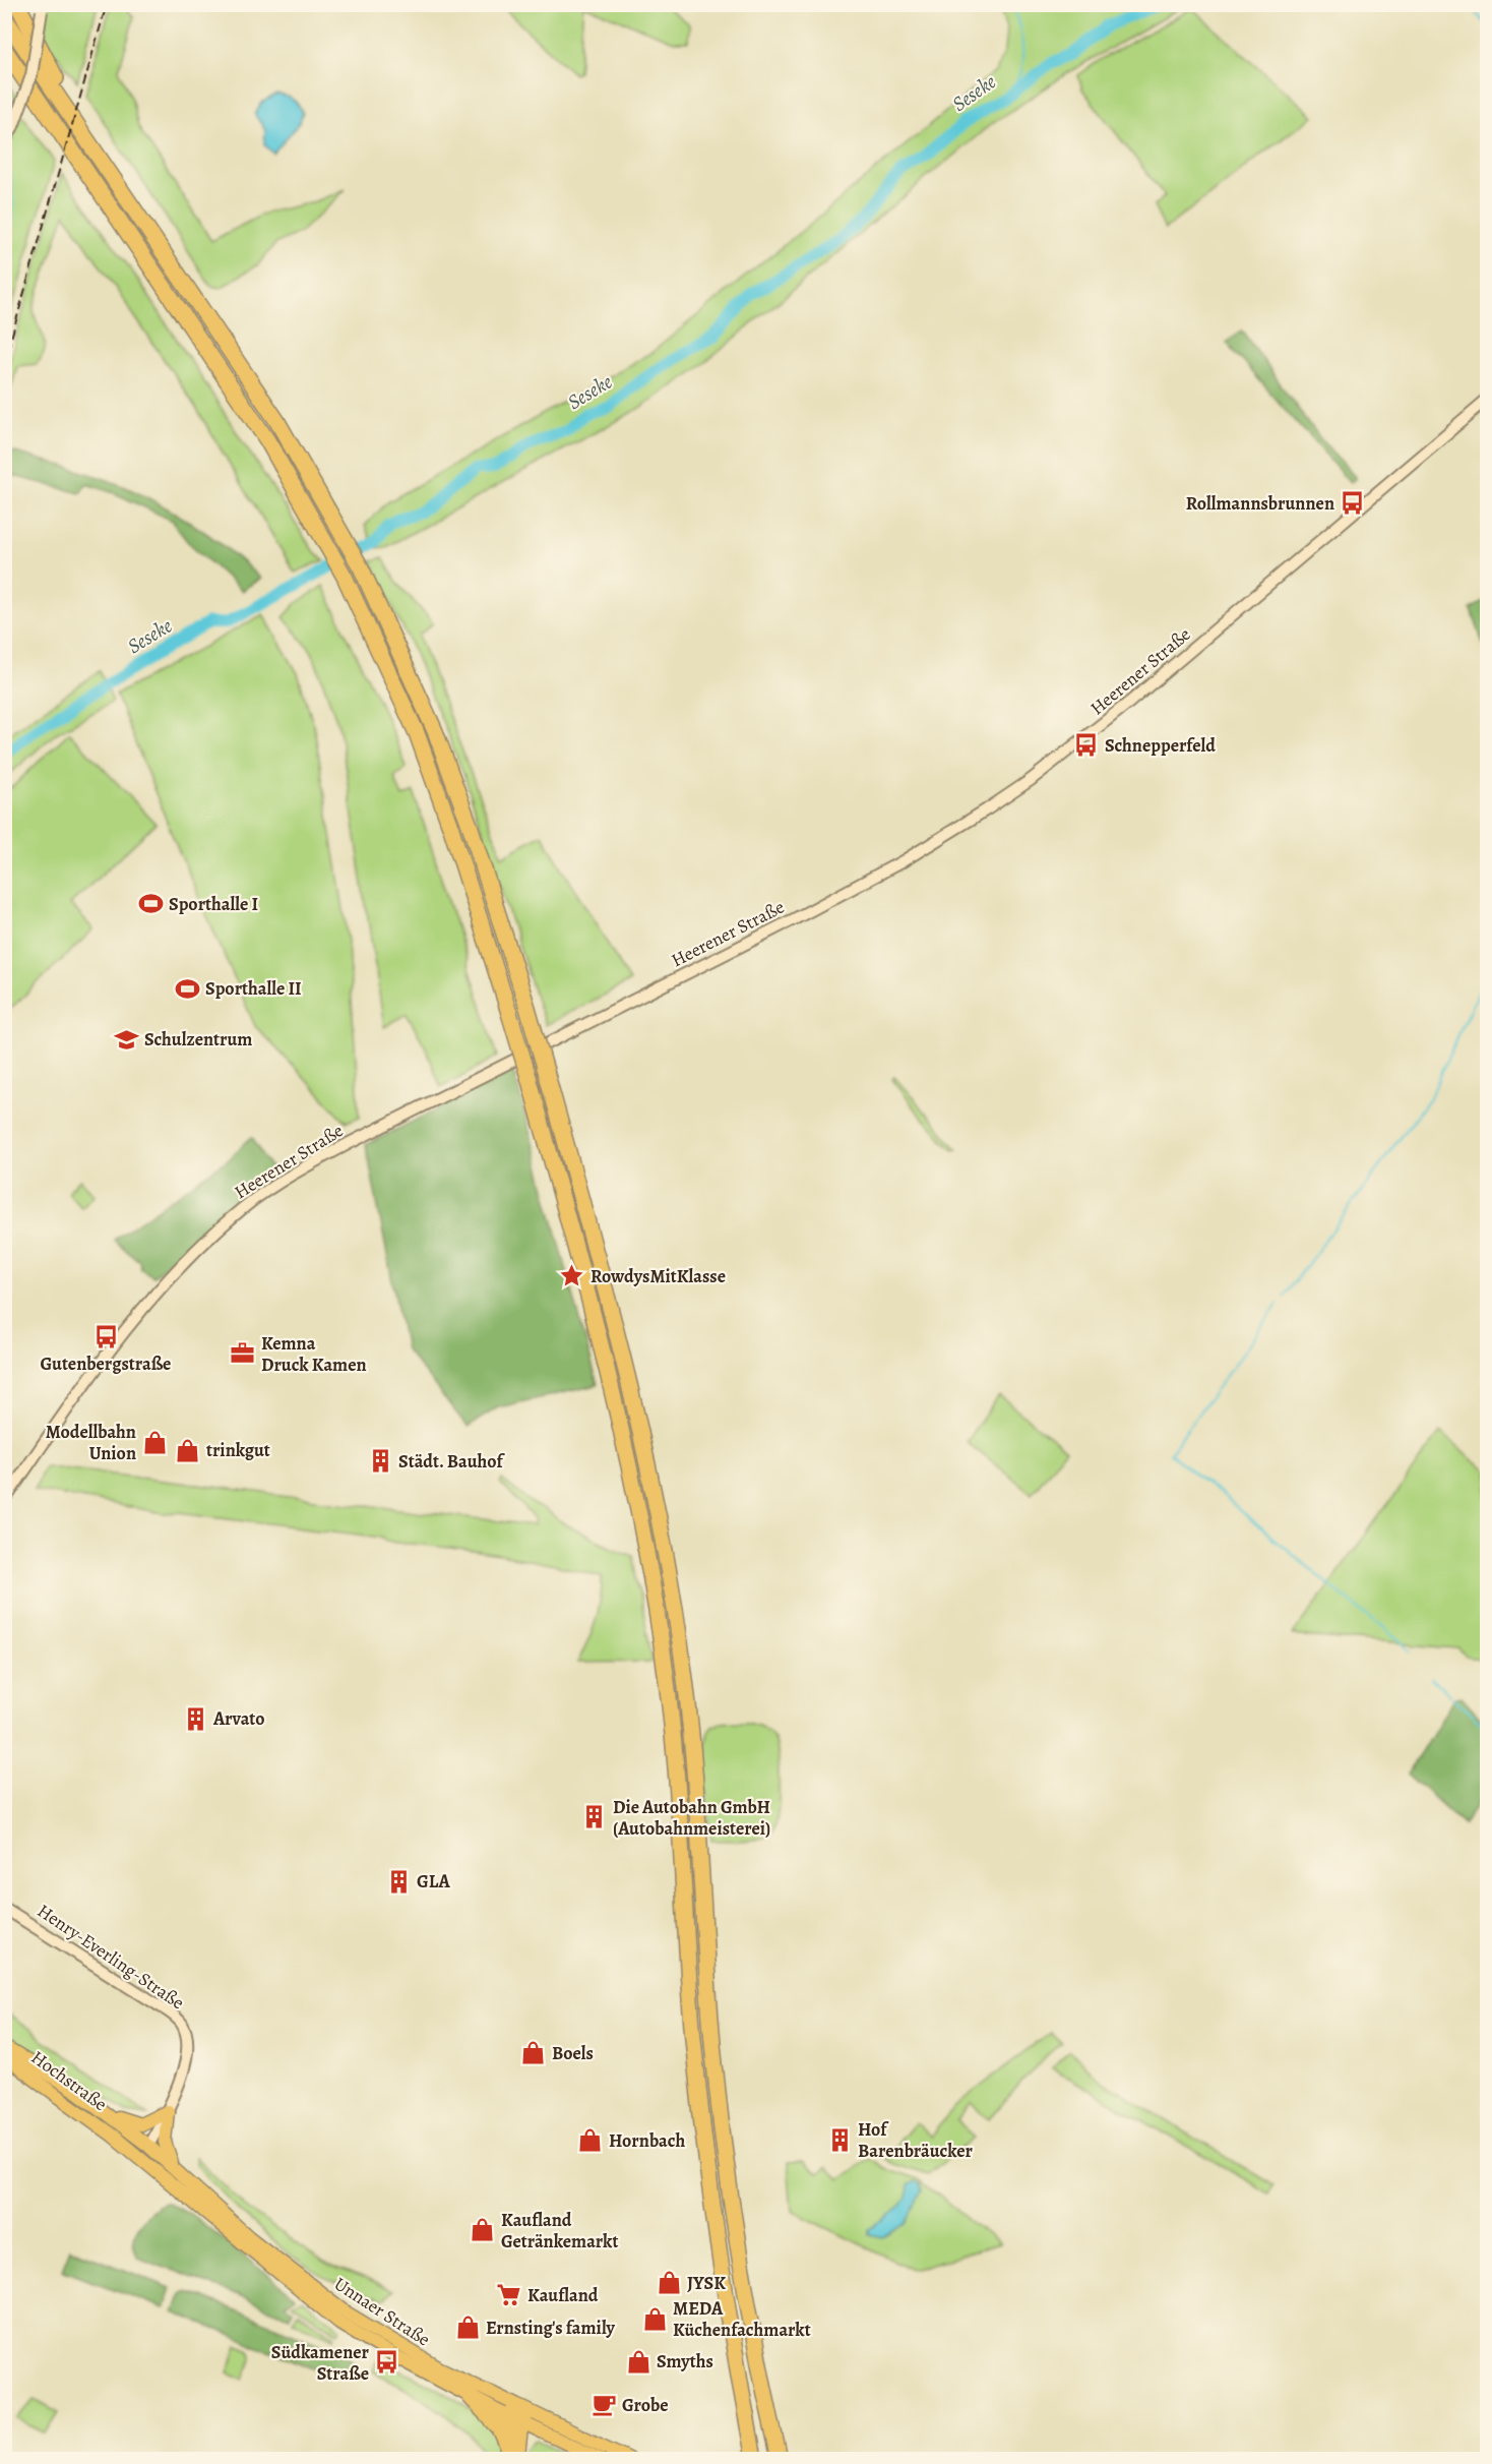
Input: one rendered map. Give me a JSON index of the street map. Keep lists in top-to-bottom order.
{
  "streets": {
    "main road": [
      "Heerener Straße",
      "Henry-Everling-Straße",
      "Hochstraße",
      "Unnaer Straße"
    ]
  },
  "crossings": [
    ["Henry-Everling-Straße", "Unnaer Straße"],
    ["Hochstraße", "Unnaer Straße"]
  ],
  "water": ["Seseke"],
  "places": {
    "bus stop": [
      "Rollmannsbrunnen",
      "Schnepperfeld",
      "Gutenbergstraße",
      "Südkamener Straße"
    ],
    "sports": ["Sporthalle I", "Sporthalle II"],
    "school or university": ["Schulzentrum"],
    "place": ["RowdysMitKlasse"],
    "office": ["Kemna Druck Kamen"],
    "shop": [
      "Modellbahn Union",
      "trinkgut",
      "Boels",
      "Hornbach",
      "Kaufland Getränkemarkt",
      "JYSK",
      "MEDA Küchenfachmarkt",
      "Ernsting's family",
      "Smyths"
    ],
    "building": [
      "Städt. Bauhof",
      "Arvato",
      "Die Autobahn GmbH (Autobahnmeisterei)",
      "GLA",
      "Hof Barenbräucker"
    ],
    "supermarket": ["Kaufland"],
    "cafe": ["Grobe"]
  }
}
